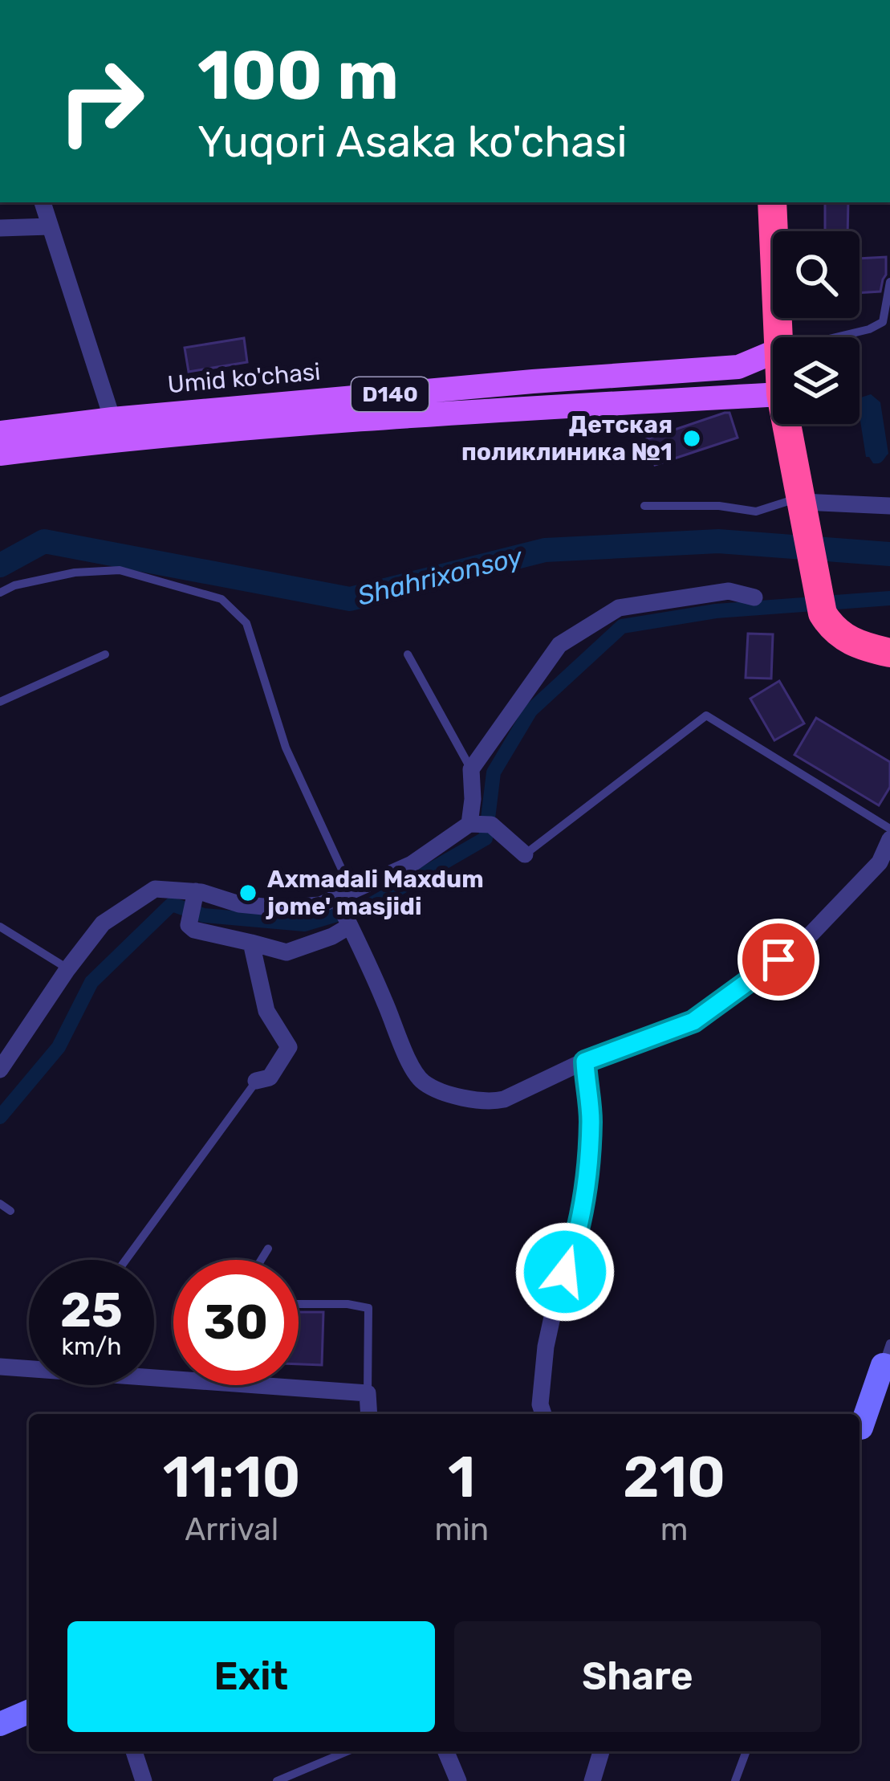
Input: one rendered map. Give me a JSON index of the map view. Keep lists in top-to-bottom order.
{
  "streets": {
    "main road": ["Umid ko'chasi", "D140"]
  },
  "water": ["Shahrixonsoy"],
  "places": ["Детская поликлиника №1", "Axmadali Maxdum jome' masjidi"],
  "page": {
    "turn": ["100 m", "Yuqori Asaka ko'chasi"],
    "speed": "25 km/h",
    "limit": "30",
    "eta": [
      "11:10",
      "Arrival",
      "1",
      "min",
      "210",
      "m"
    ],
    "buttons": ["Exit", "Share"]
  }
}
